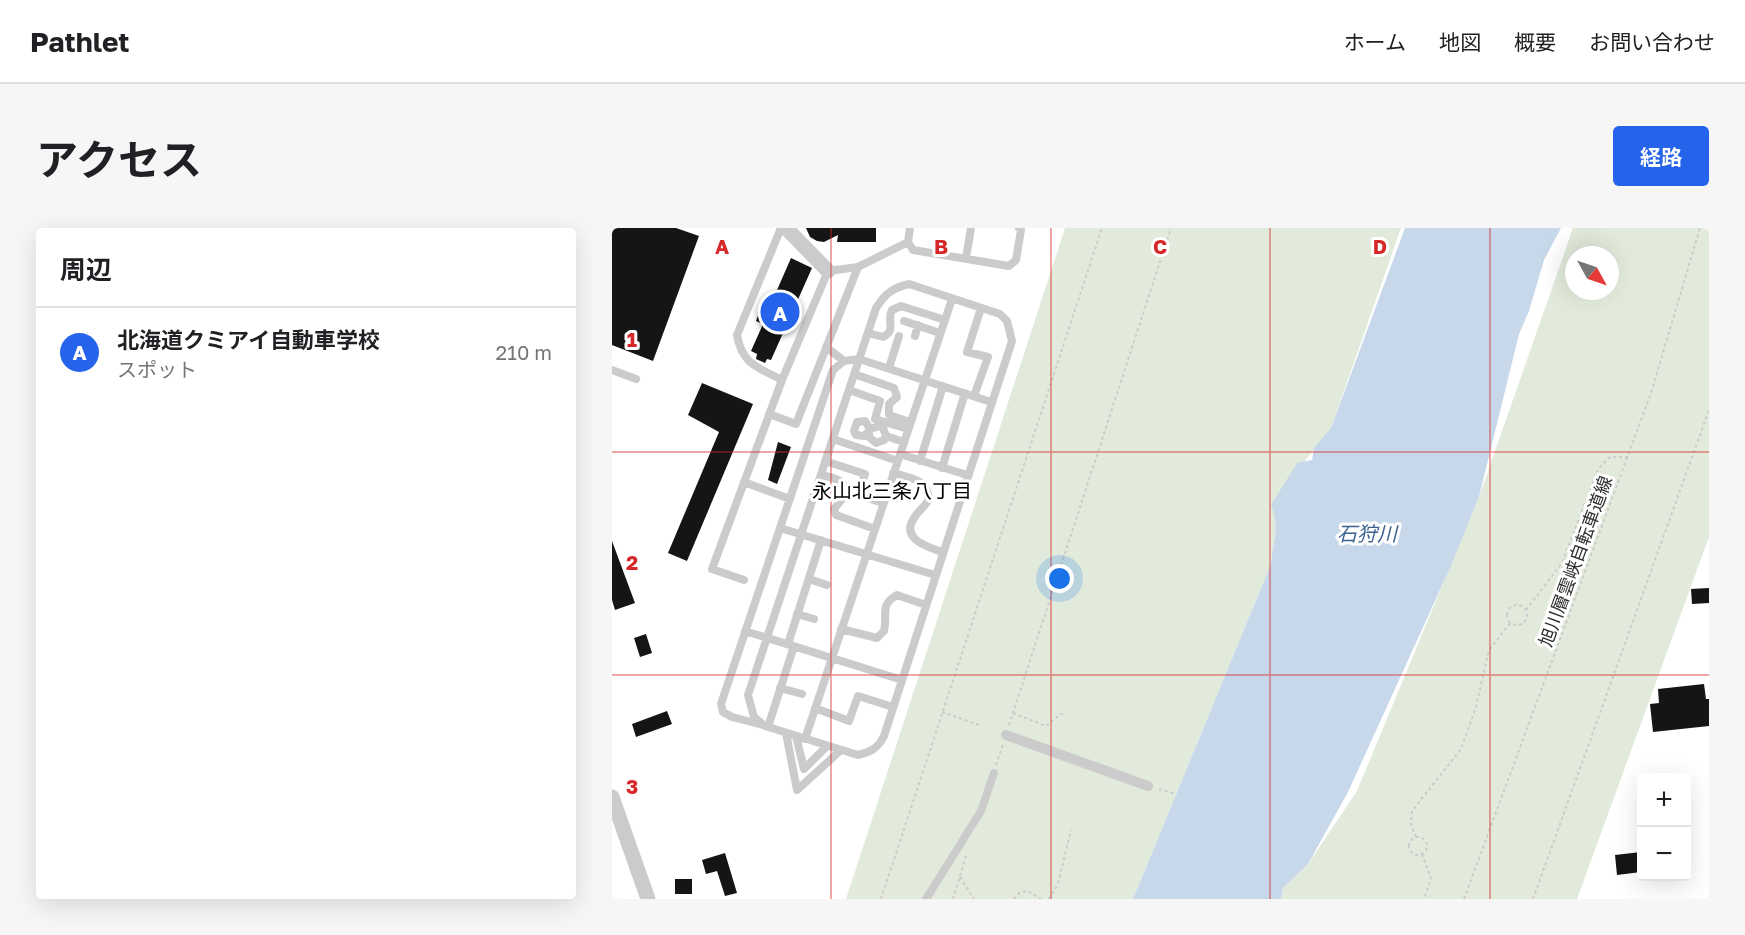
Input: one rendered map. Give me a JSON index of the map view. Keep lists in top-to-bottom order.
{
  "streets": {
    "path": ["旭川層雲峡自転車道線"]
  },
  "districts": ["永山北三条八丁目"],
  "water": ["石狩川"],
  "north": "bottom right",
  "page": {
    "header": "Pathlet",
    "nav": [
      "ホーム",
      "地図",
      "概要",
      "お問い合わせ"
    ],
    "title": "アクセス",
    "buttons": "経路",
    "heading": "周辺",
    "pins": "A",
    "list": [
      {
        "mark": "A",
        "name": "北海道クミアイ自動車学校",
        "note": "スポット",
        "value": "210 m"
      }
    ],
    "map_buttons": ["+", "−"]
  },
  "grid": {
    "columns": [
      "A",
      "B",
      "C",
      "D"
    ],
    "rows": ["1", "2", "3"]
  }
}
